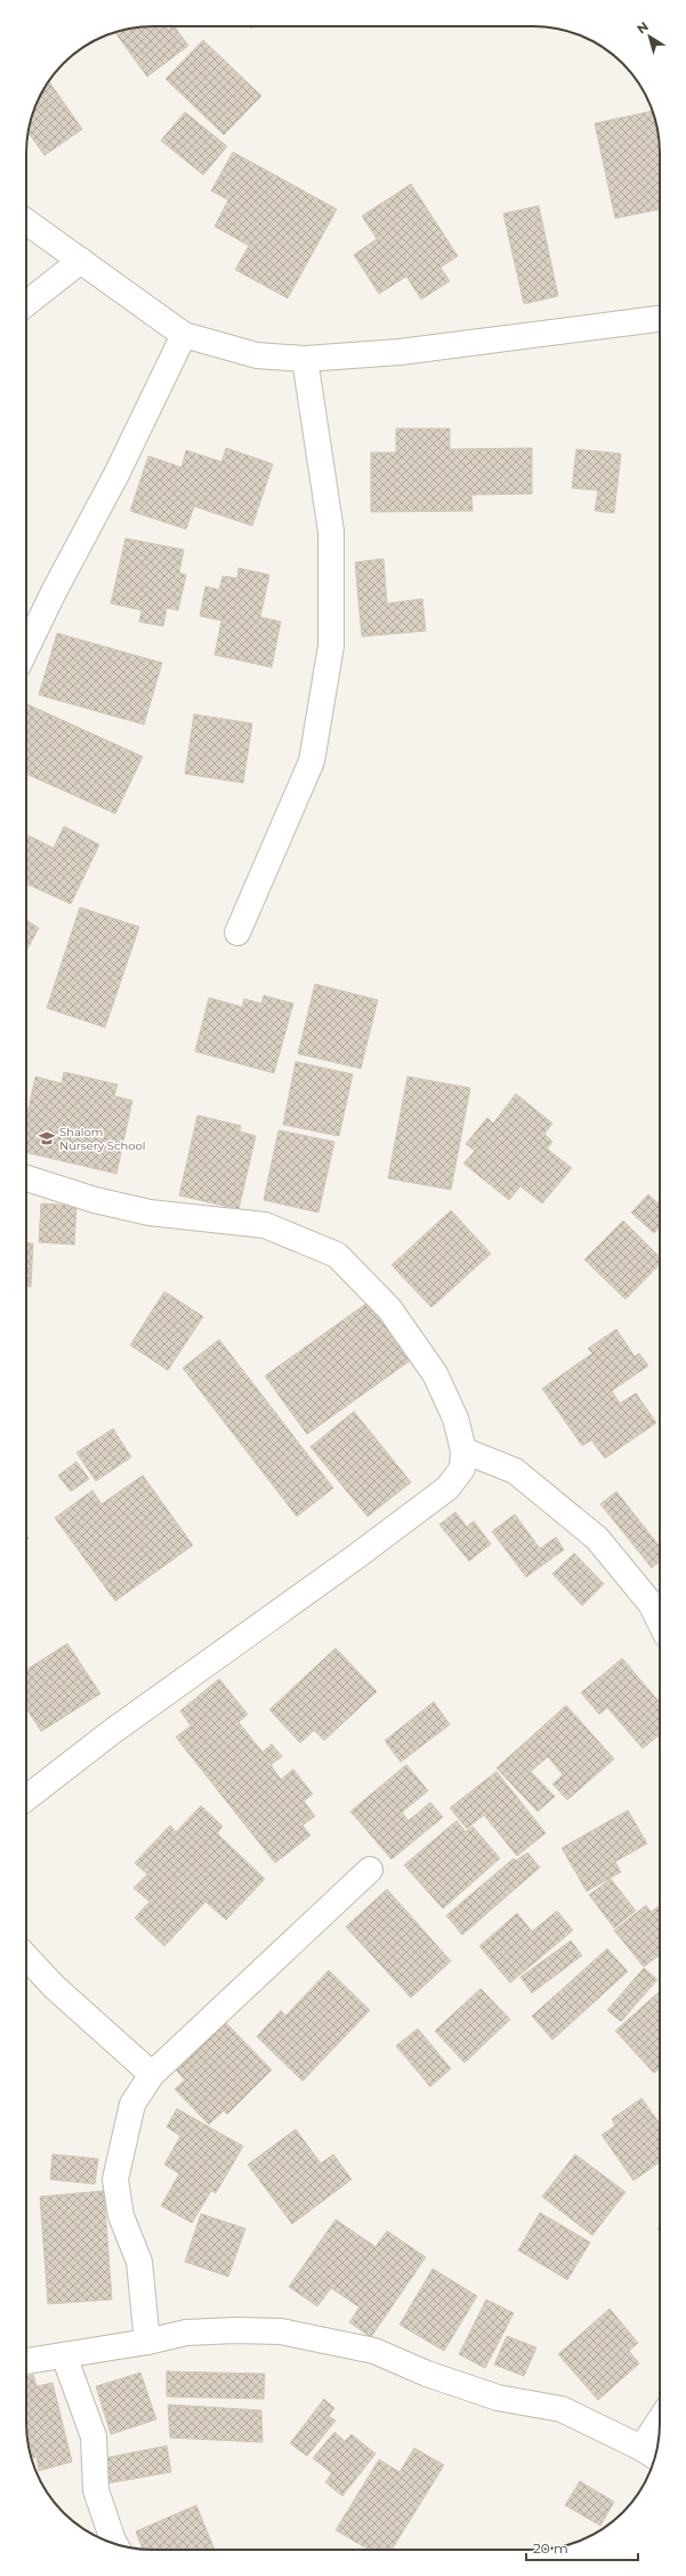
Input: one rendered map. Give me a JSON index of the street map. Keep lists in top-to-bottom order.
{
  "places": {
    "school or university": ["Shalom Nursery School"]
  },
  "scale_bar": "20 m",
  "north": "top left"
}
